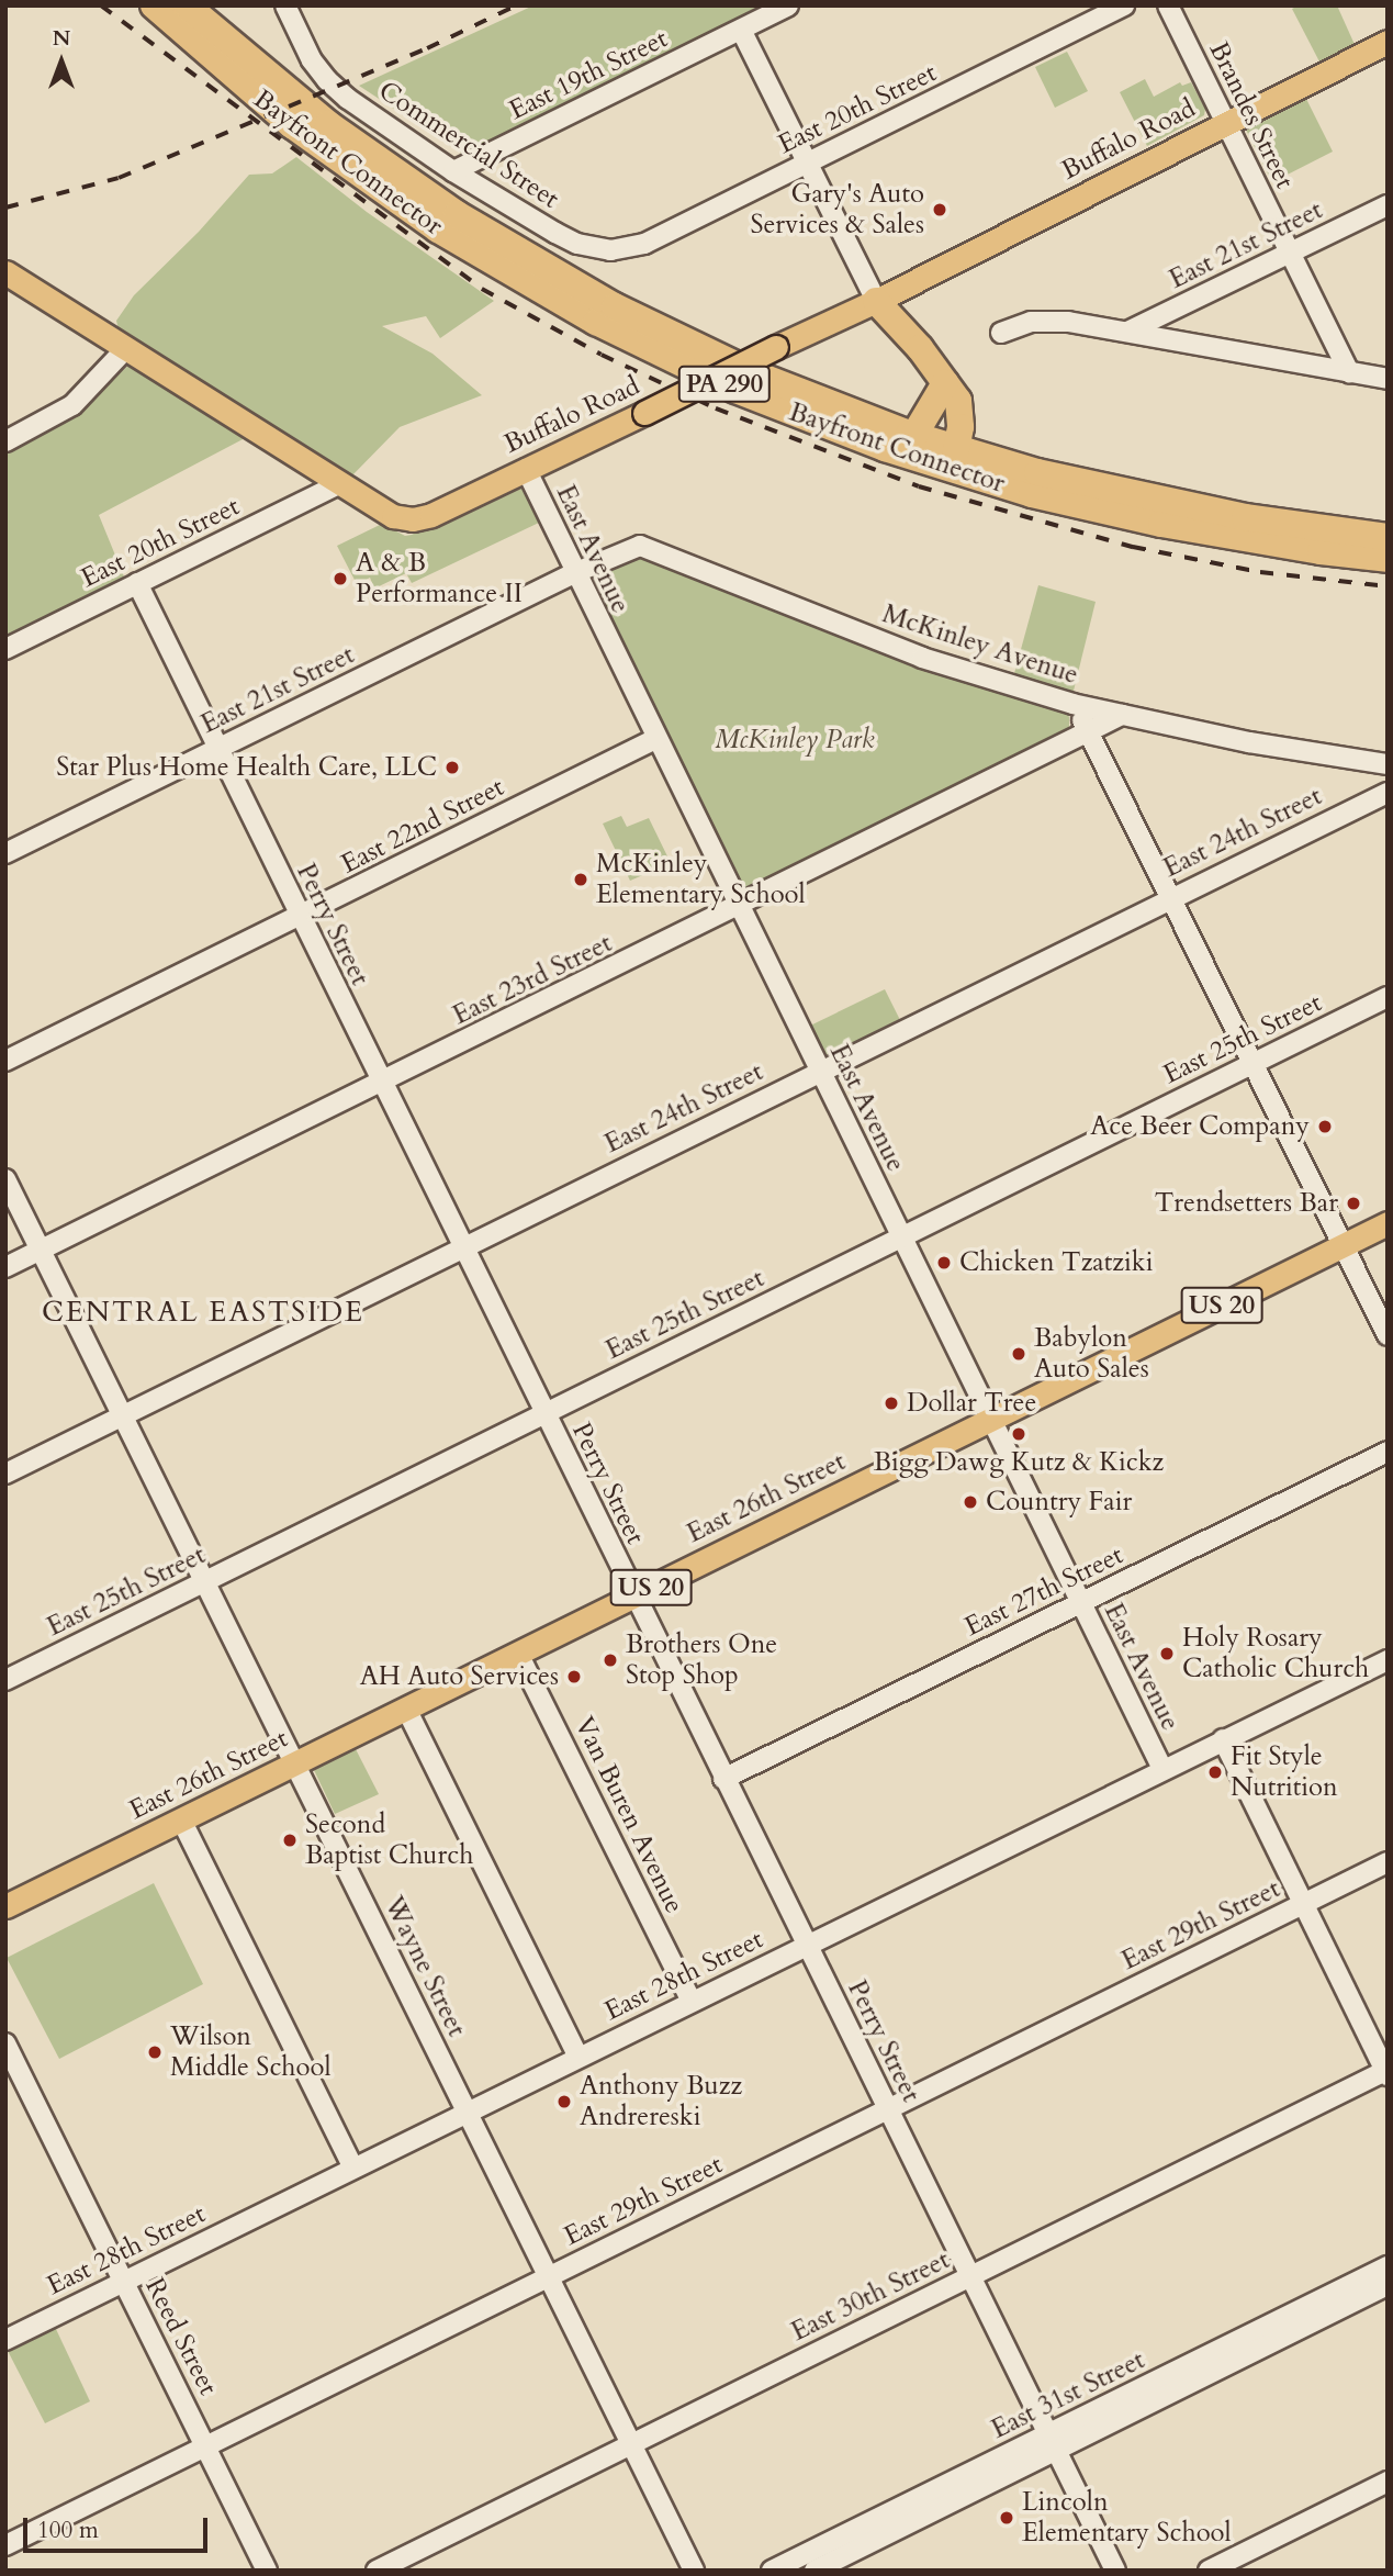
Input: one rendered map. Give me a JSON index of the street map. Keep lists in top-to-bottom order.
{
  "streets": {
    "highway": ["Bayfront Connector", "PA 290"],
    "main road": ["Buffalo Road", "US 20", "East 26th Street"],
    "street": [
      "East 19th Street",
      "East 20th Street",
      "Brandes Street",
      "Commercial Street",
      "East 21st Street",
      "East Avenue",
      "McKinley Avenue",
      "East 22nd Street",
      "East 24th Street",
      "Perry Street",
      "East 23rd Street",
      "East 25th Street",
      "East 27th Street",
      "Van Buren Avenue",
      "East 29th Street",
      "Wayne Street",
      "East 28th Street",
      "East 30th Street",
      "Reed Street",
      "East 31st Street"
    ]
  },
  "crossings": [
    ["East 19th Street", "Commercial Street"],
    ["East 20th Street", "Buffalo Road"],
    ["East 20th Street", "Commercial Street"],
    ["East 20th Street", "Perry Street"],
    ["Brandes Street", "Buffalo Road"],
    ["Brandes Street", "East 21st Street"],
    ["Buffalo Road", "East Avenue"],
    ["East 21st Street", "East Avenue"],
    ["East 21st Street", "McKinley Avenue"],
    ["East 21st Street", "Perry Street"],
    ["East Avenue", "McKinley Avenue"],
    ["East Avenue", "East 22nd Street"],
    ["East Avenue", "East 24th Street"],
    ["East Avenue", "East 23rd Street"],
    ["East Avenue", "East 25th Street"],
    ["East Avenue", "East 26th Street"],
    ["East Avenue", "East 27th Street"],
    ["East Avenue", "East 28th Street"],
    ["McKinley Avenue", "East 23rd Street"],
    ["East 22nd Street", "Perry Street"],
    ["East 24th Street", "Perry Street"],
    ["East 24th Street", "Wayne Street"],
    ["Perry Street", "East 23rd Street"],
    ["Perry Street", "East 25th Street"],
    ["Perry Street", "East 26th Street"],
    ["Perry Street", "East 27th Street"],
    ["Perry Street", "East 29th Street"],
    ["Perry Street", "East 28th Street"],
    ["Perry Street", "East 30th Street"],
    ["Perry Street", "East 31st Street"],
    ["East 23rd Street", "Wayne Street"],
    ["East 25th Street", "Wayne Street"],
    ["East 26th Street", "Van Buren Avenue"],
    ["East 26th Street", "Wayne Street"],
    ["Van Buren Avenue", "East 28th Street"],
    ["East 29th Street", "Wayne Street"],
    ["East 29th Street", "Reed Street"],
    ["Wayne Street", "East 28th Street"],
    ["Wayne Street", "East 30th Street"],
    ["East 28th Street", "Reed Street"]
  ],
  "districts": ["CENTRAL EASTSIDE"],
  "parks": ["McKinley Park"],
  "places": [
    "Gary's Auto Services & Sales",
    "A & B Performance II",
    "Star Plus Home Health Care, LLC",
    "McKinley Elementary School",
    "Ace Beer Company",
    "Trendsetters Bar",
    "Chicken Tzatziki",
    "Babylon Auto Sales",
    "Dollar Tree",
    "Bigg Dawg Kutz & Kickz",
    "Country Fair",
    "Holy Rosary Catholic Church",
    "Brothers One Stop Shop",
    "AH Auto Services",
    "Fit Style Nutrition",
    "Second Baptist Church",
    "Wilson Middle School",
    "Anthony Buzz Andrereski",
    "Lincoln Elementary School"
  ],
  "scale_bar": "100 m",
  "north": "top"
}
